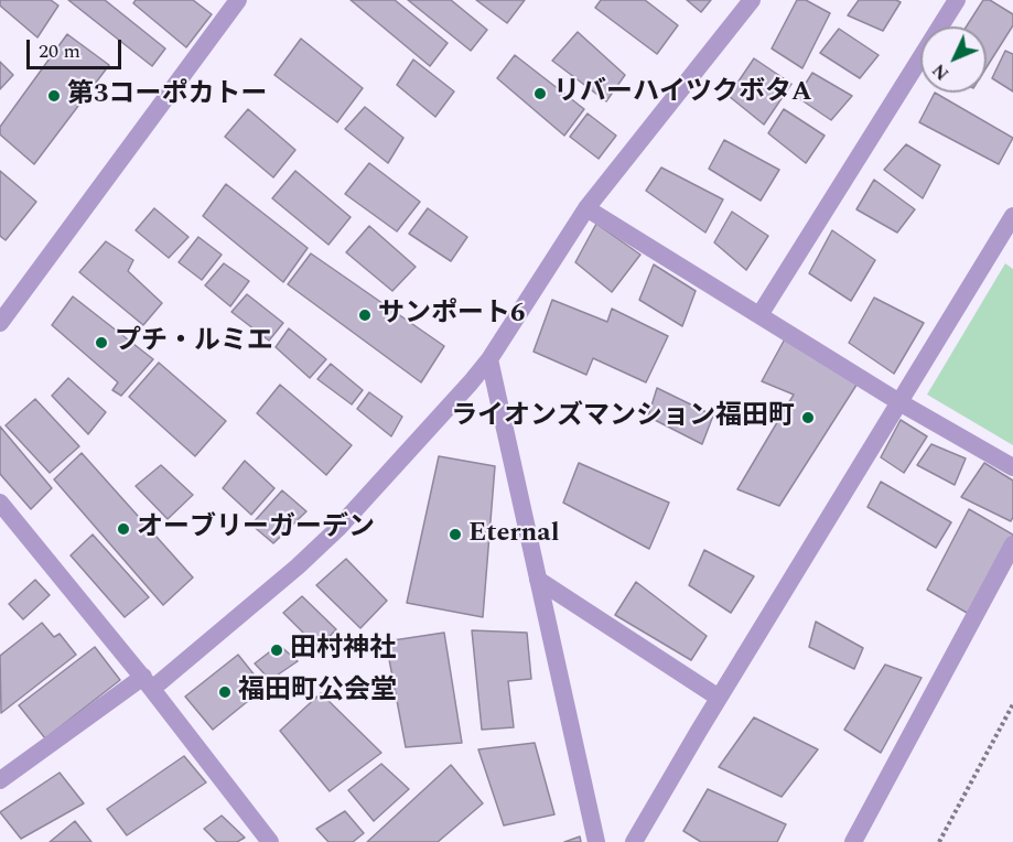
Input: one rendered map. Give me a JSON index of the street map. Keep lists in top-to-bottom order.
{
  "places": [
    "リバーハイツクボタA",
    "第3コーポカトー",
    "サンポート6",
    "プチ・ルミエ",
    "ライオンズマンション福田町",
    "オーブリーガーデン",
    "Eternal",
    "田村神社",
    "福田町公会堂"
  ],
  "scale_bar": "20 m",
  "north": "bottom left"
}
